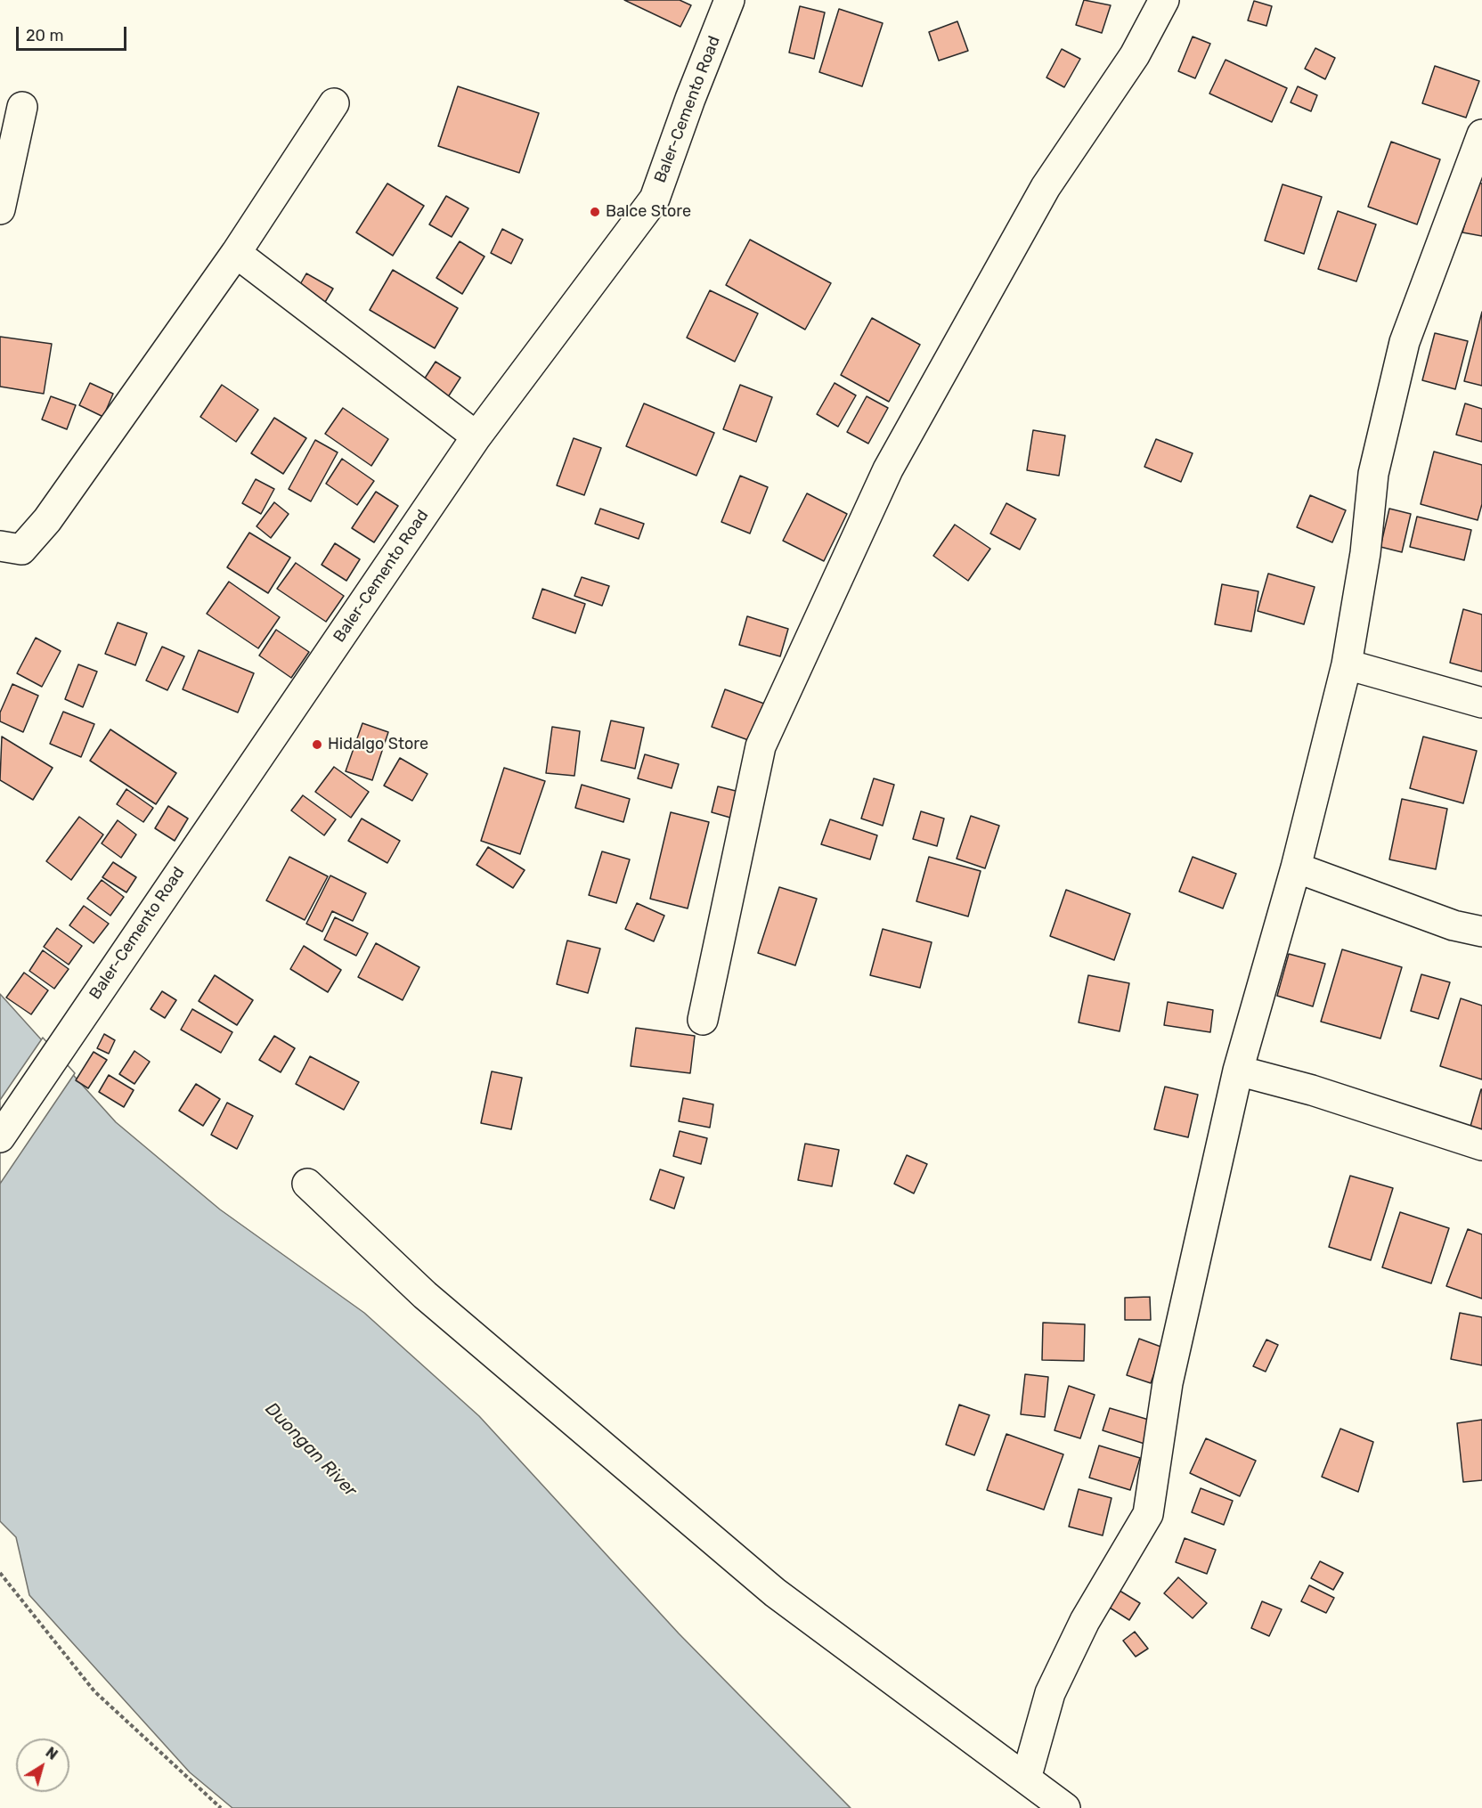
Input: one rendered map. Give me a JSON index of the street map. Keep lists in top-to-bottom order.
{
  "streets": {
    "street": ["Baler-Cemento Road"]
  },
  "water": ["Duongan River"],
  "places": ["Balce Store", "Hidalgo Store"],
  "scale_bar": "20 m",
  "north": "top right"
}
